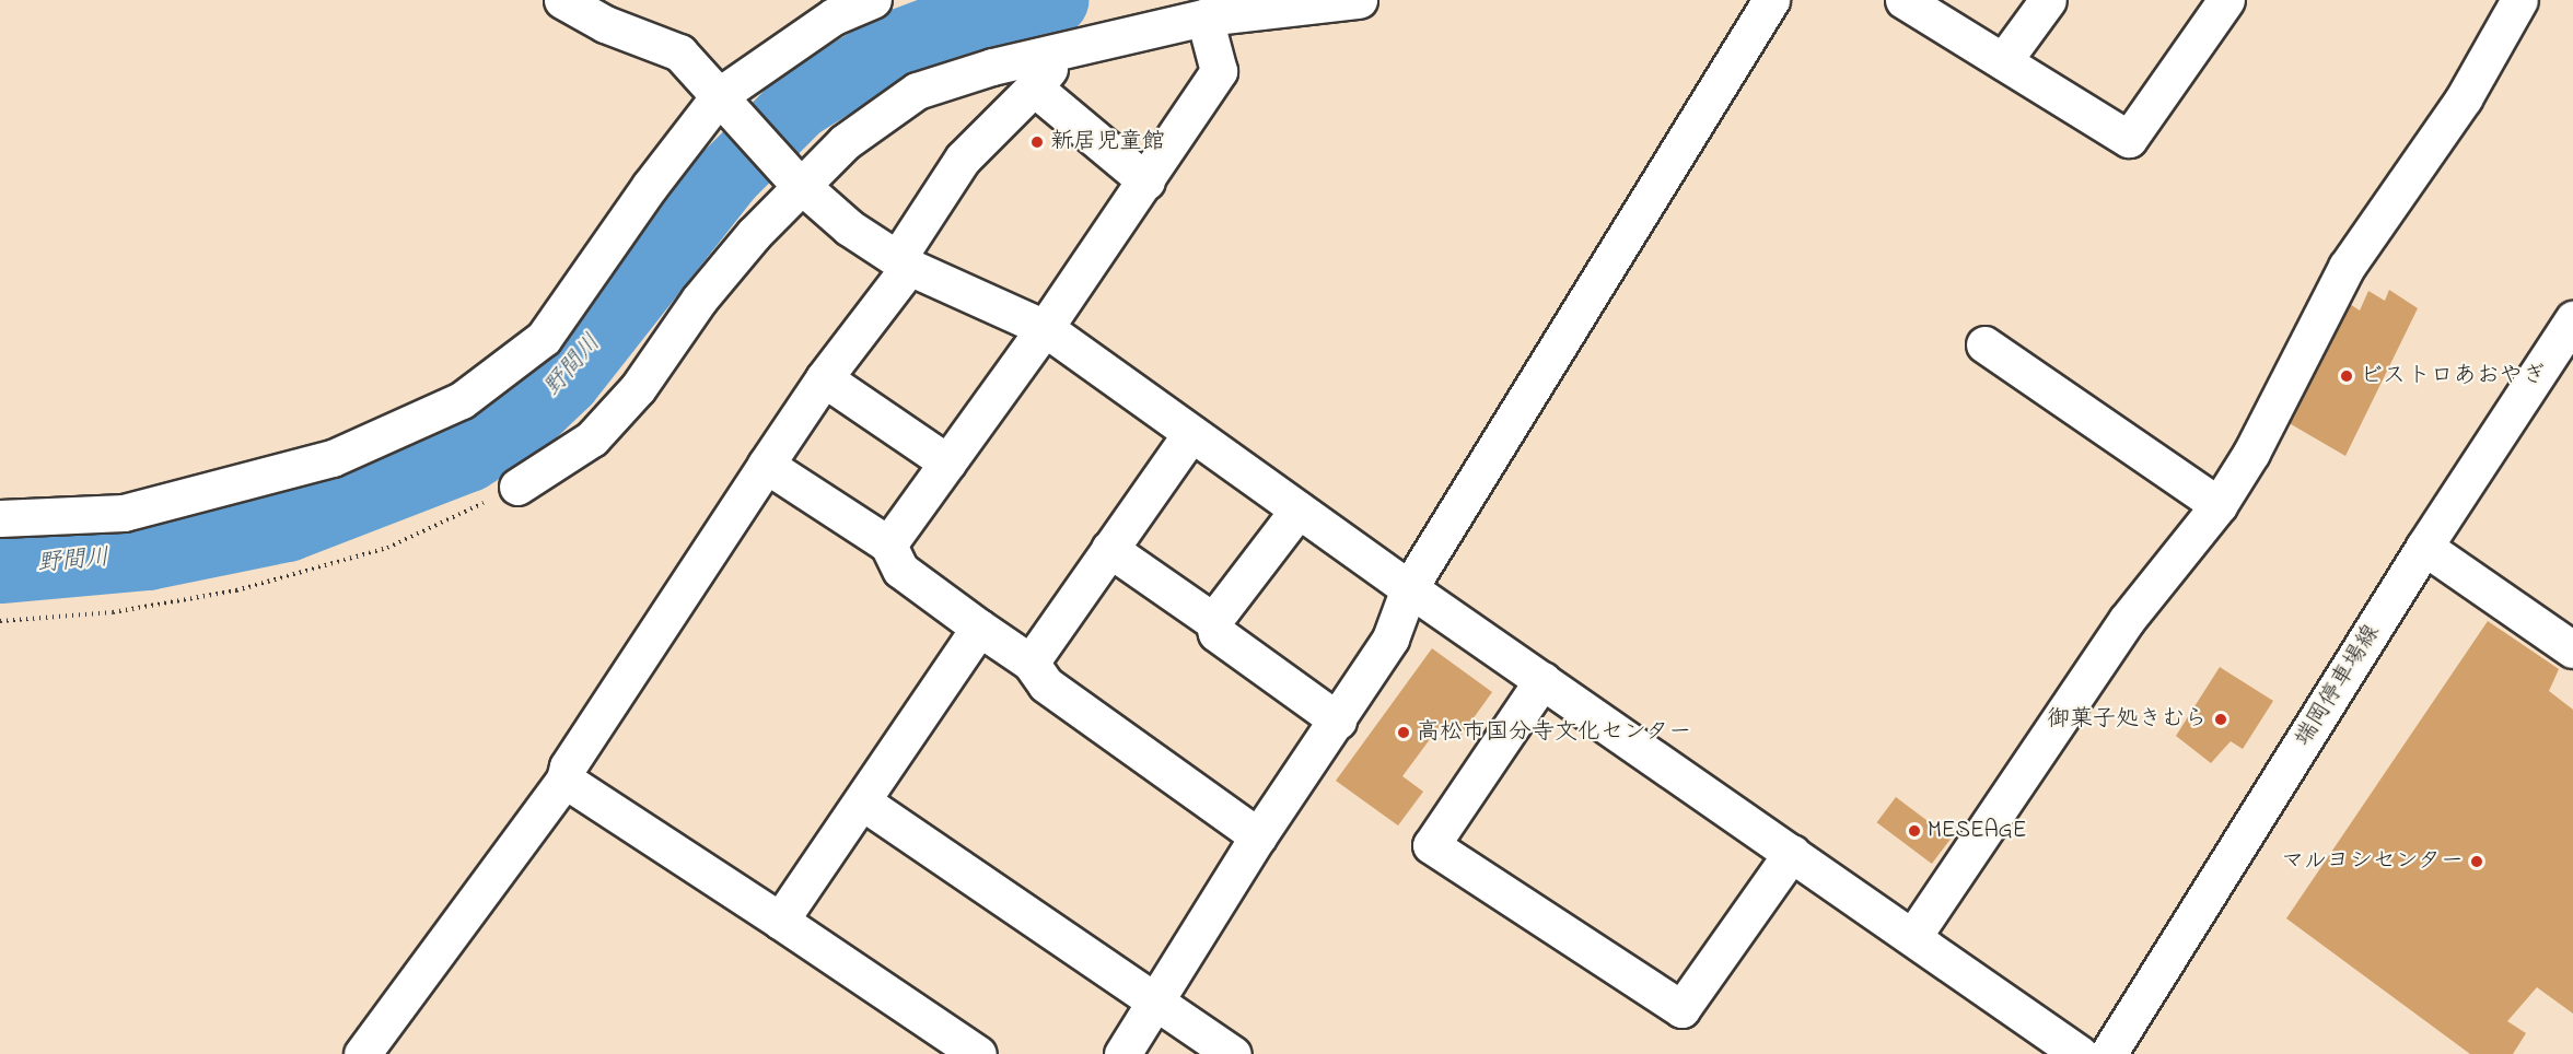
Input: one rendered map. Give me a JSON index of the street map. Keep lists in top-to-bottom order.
{
  "streets": {
    "street": ["端岡停車場線"]
  },
  "water": ["野間川"],
  "places": [
    "新居児童館",
    "ビストロあおやぎ",
    "御菓子処きむら",
    "高松市国分寺文化センター",
    "MESEAGE",
    "マルヨシセンター"
  ]
}
